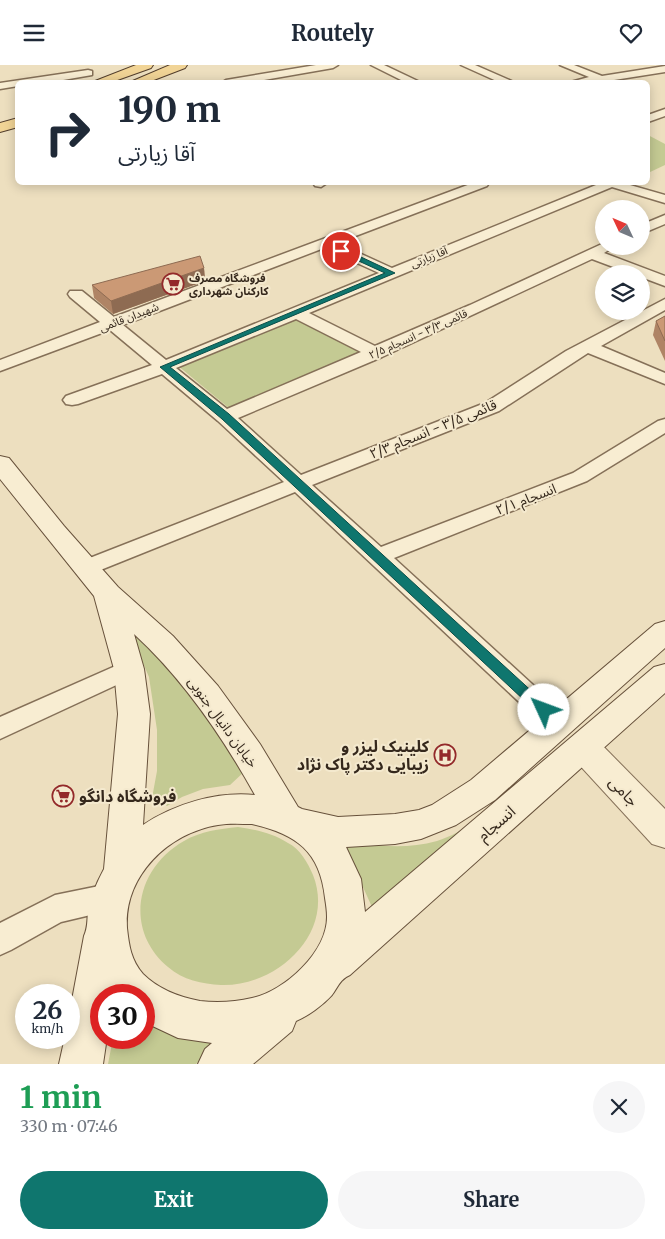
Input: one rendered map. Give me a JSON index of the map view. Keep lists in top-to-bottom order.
{
  "streets": {
    "main road": ["خیابان دانیال جنوبی", "جامی", "انسجام"],
    "street": [
      "آقا زیارتی",
      "شهیدان قائمی",
      "قائمی ۳/۳ - انسجام ۲/۵",
      "قائمی ۳/۵ - انسجام ۲/۳",
      "انسجام ۲/۱"
    ]
  },
  "crossings": [
    ["قائمی ۳/۵ - انسجام ۲/۳", "خیابان دانیال جنوبی"],
    ["جامی", "انسجام"]
  ],
  "places": {
    "supermarket": ["فروشگاه مصرف کارکنان شهرداری", "فروشگاه دانگو"],
    "hospital": ["کلینیک لیزر و زیبایی دکتر پاک نژاد"]
  },
  "north": "top left",
  "page": {
    "header": "Routely",
    "turn": ["190 m", "آقا زیارتی"],
    "speed": "26 km/h",
    "limit": "30",
    "heading": ["1 min", "330 m · 07:46"],
    "buttons": ["Exit", "Share"]
  }
}
